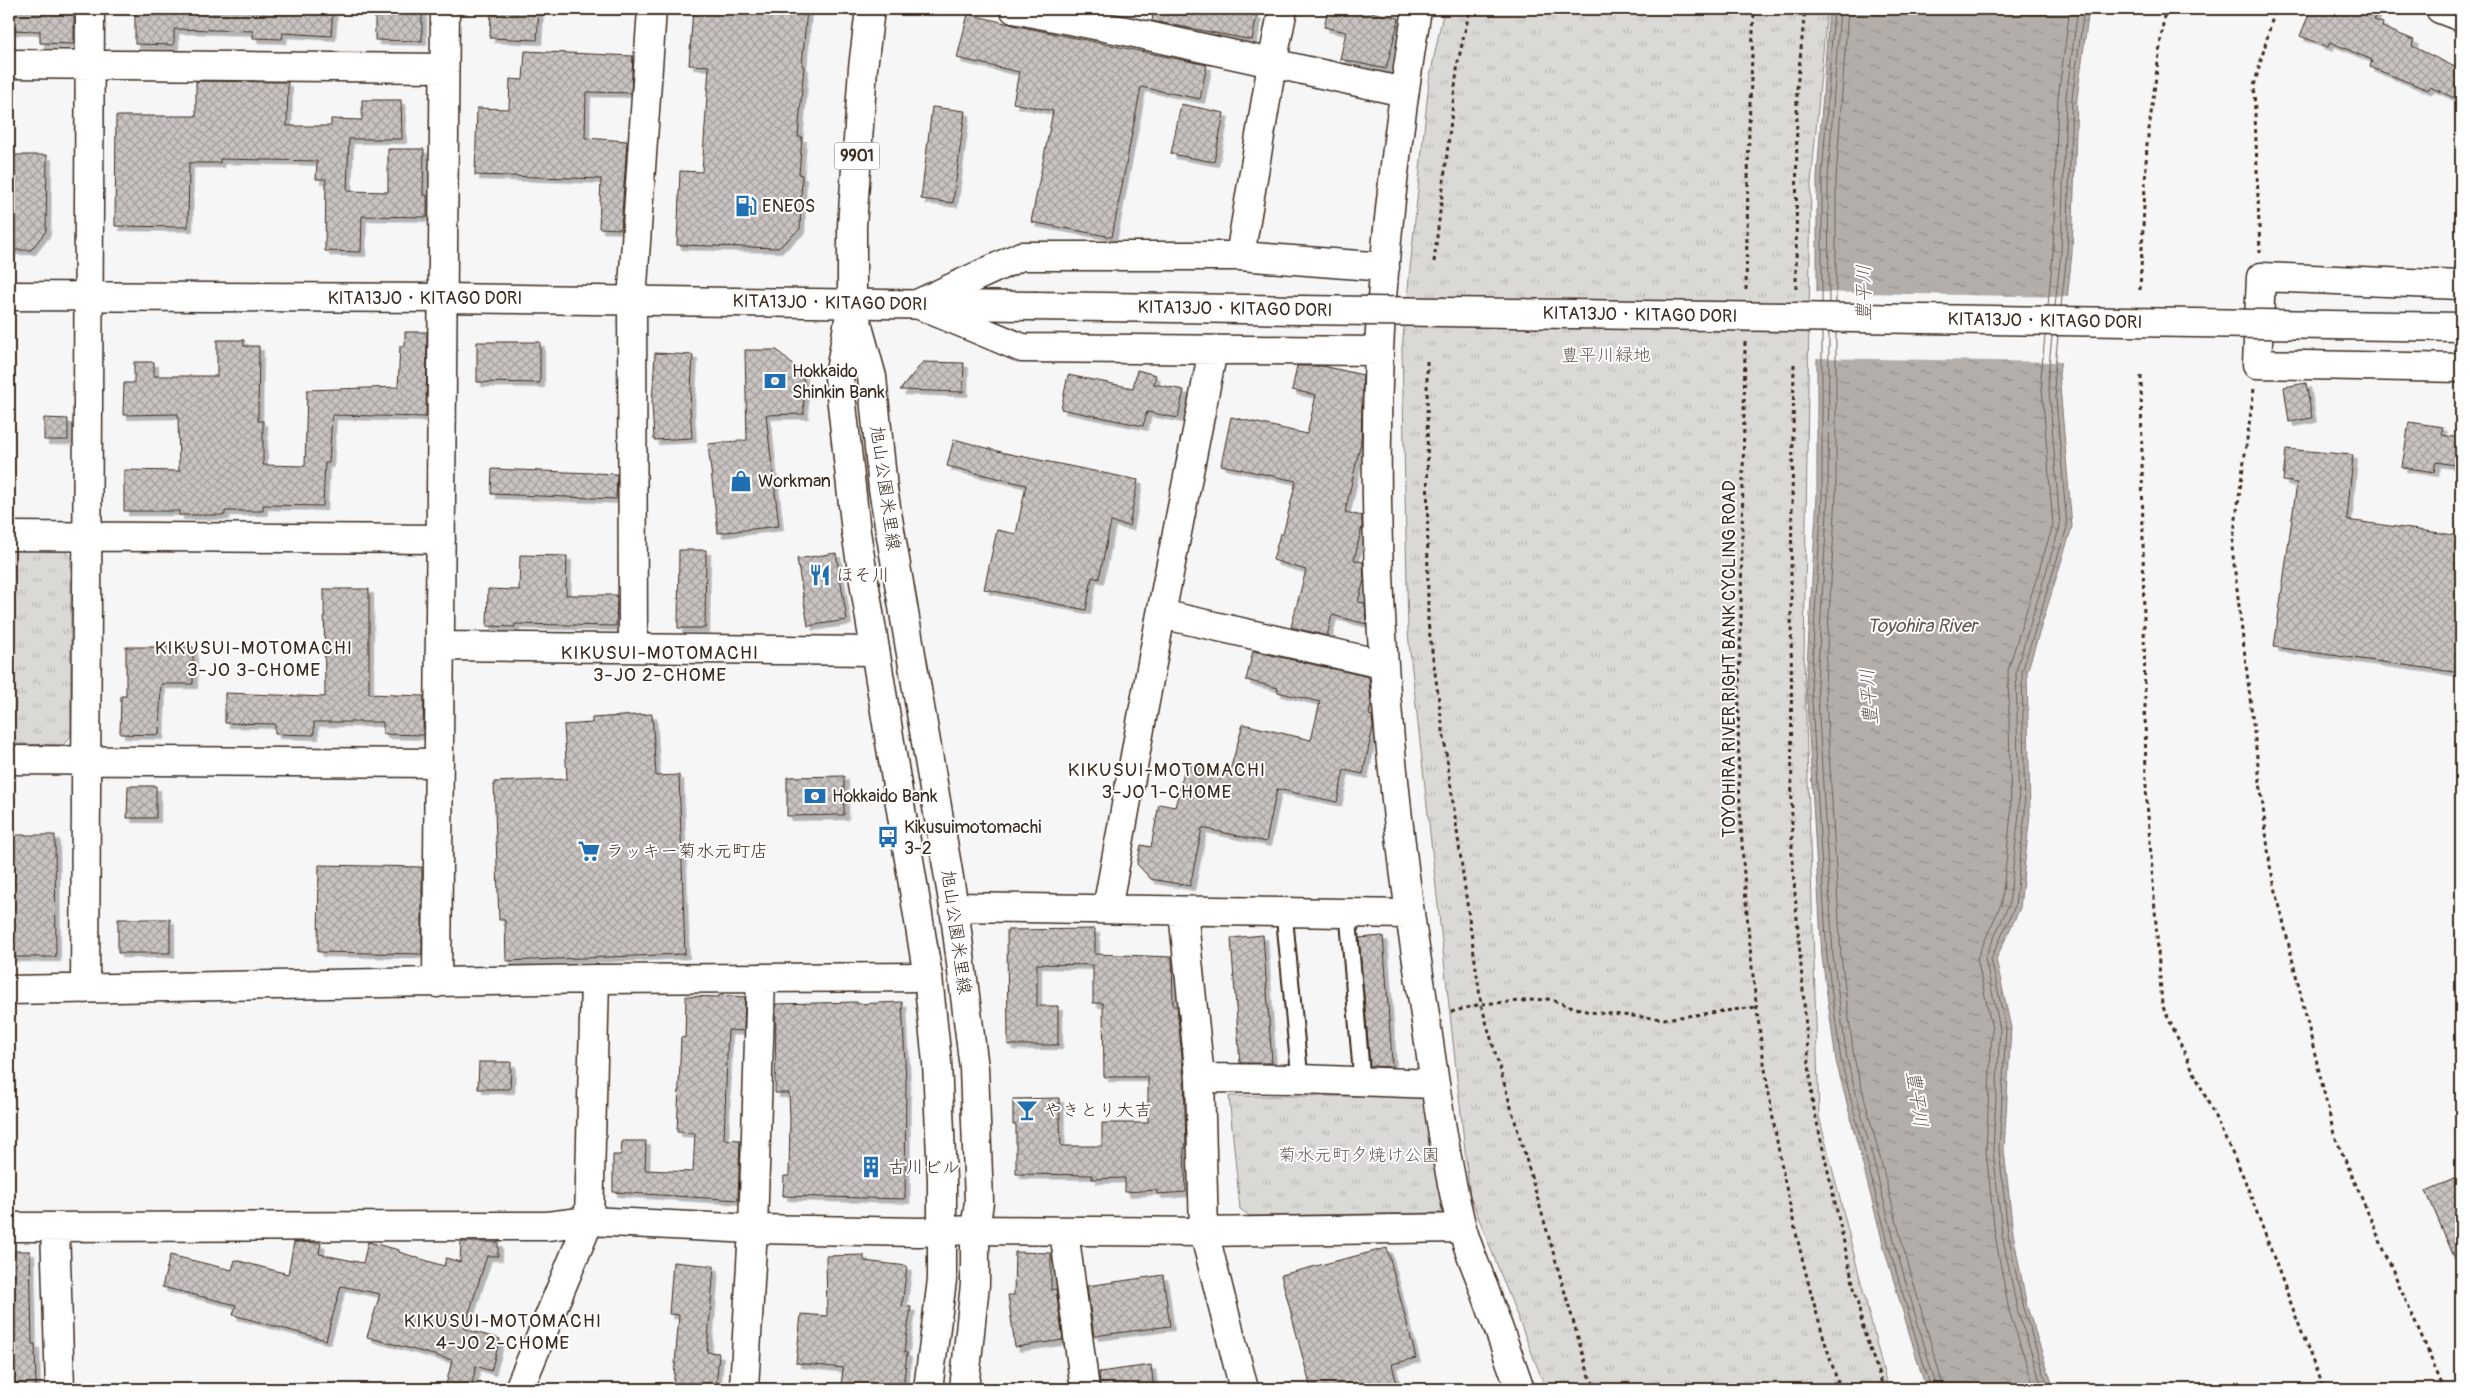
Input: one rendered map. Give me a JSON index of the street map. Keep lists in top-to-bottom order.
{
  "streets": {
    "street": ["9901", "KITA13JO・KITAGO DORI", "旭山公園米里線"],
    "path": ["TOYOHIRA RIVER RIGHT BANK CYCLING ROAD"]
  },
  "crossings": [
    ["KITA13JO・KITAGO DORI", "旭山公園米里線"]
  ],
  "districts": [
    "KIKUSUI-MOTOMACHI 3-JO 3-CHOME",
    "KIKUSUI-MOTOMACHI 3-JO 2-CHOME",
    "KIKUSUI-MOTOMACHI 3-JO 1-CHOME",
    "KIKUSUI-MOTOMACHI 4-JO 2-CHOME"
  ],
  "water": ["豊平川", "Toyohira River"],
  "parks": ["豊平川緑地", "菊水元町夕焼け公園"],
  "places": {
    "fuel station": ["ENEOS"],
    "bank": ["Hokkaido Shinkin Bank", "Hokkaido Bank"],
    "shop": ["Workman"],
    "restaurant": ["ほそ川"],
    "bus stop": ["Kikusuimotomachi 3-2"],
    "supermarket": ["ラッキー菊水元町店"],
    "bar": ["やきとり大吉"],
    "building": ["古川ビル"]
  }
}
